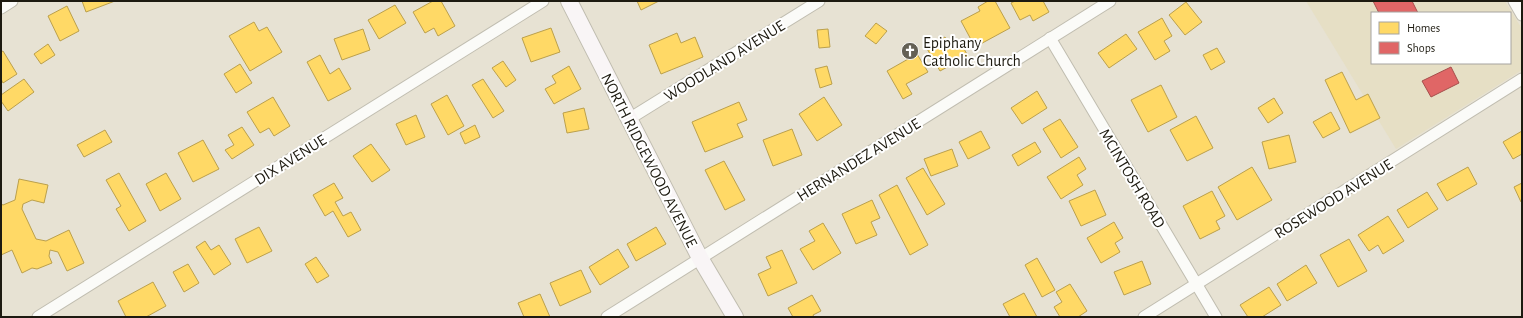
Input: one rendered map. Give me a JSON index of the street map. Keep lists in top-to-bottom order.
{
  "streets": {
    "street": [
      "WOODLAND AVENUE",
      "DIX AVENUE",
      "HERNANDEZ AVENUE",
      "NORTH RIDGEWOOD AVENUE",
      "MCINTOSH ROAD",
      "ROSEWOOD AVENUE"
    ]
  },
  "crossings": [
    ["WOODLAND AVENUE", "NORTH RIDGEWOOD AVENUE"],
    ["HERNANDEZ AVENUE", "NORTH RIDGEWOOD AVENUE"],
    ["HERNANDEZ AVENUE", "MCINTOSH ROAD"],
    ["MCINTOSH ROAD", "ROSEWOOD AVENUE"]
  ],
  "places": {
    "church": ["Epiphany Catholic Church"]
  },
  "legend": ["Homes", "Shops"]
}
